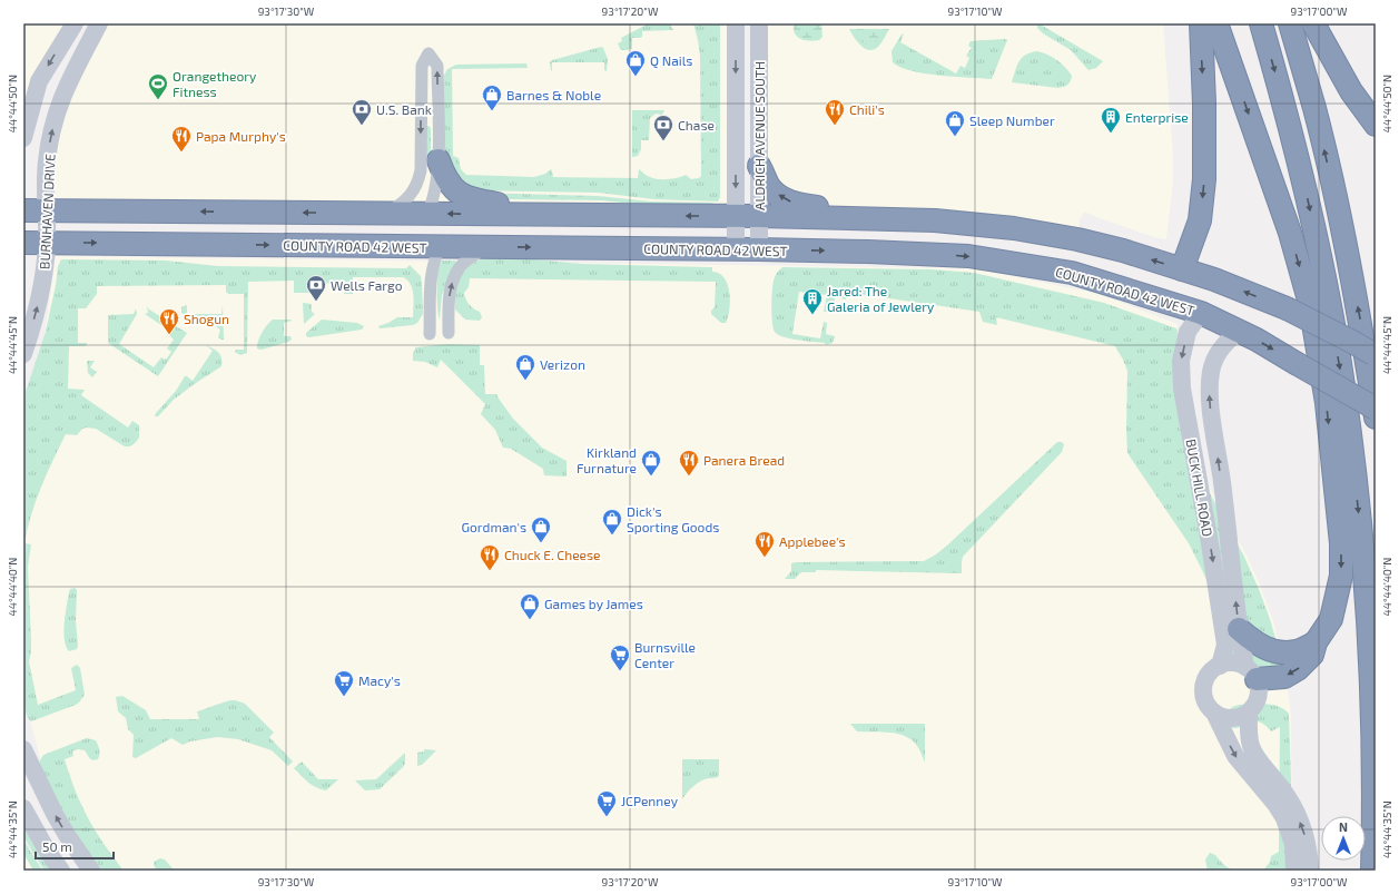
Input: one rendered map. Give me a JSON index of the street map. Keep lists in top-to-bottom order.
{
  "streets": {
    "highway": ["COUNTY ROAD 42 WEST"],
    "street": ["ALDRICH AVENUE SOUTH", "BURNHAVEN DRIVE", "BUCK HILL ROAD"]
  },
  "crossings": [
    ["ALDRICH AVENUE SOUTH", "COUNTY ROAD 42 WEST"],
    ["BURNHAVEN DRIVE", "COUNTY ROAD 42 WEST"],
    ["COUNTY ROAD 42 WEST", "BUCK HILL ROAD"]
  ],
  "places": {
    "shop": [
      "Q Nails",
      "Barnes & Noble",
      "Sleep Number",
      "Verizon",
      "Kirkland Furnature",
      "Dick's Sporting Goods",
      "Gordman's",
      "Games by James"
    ],
    "sports": ["Orangetheory Fitness"],
    "bank": ["U.S. Bank", "Chase", "Wells Fargo"],
    "restaurant": [
      "Chili's",
      "Papa Murphy's",
      "Shogun",
      "Panera Bread",
      "Applebee's",
      "Chuck E. Cheese"
    ],
    "building": ["Enterprise", "Jared: The Galeria of Jewlery"],
    "supermarket": ["Burnsville Center", "Macy's", "JCPenney"]
  },
  "scale_bar": "50 m",
  "north": "top",
  "coordinates": [
    "93°17'30\"W",
    "93°17'20\"W",
    "93°17'10\"W",
    "93°17'00\"W",
    "44°44'50\"N",
    "44°44'45\"N",
    "44°44'40\"N",
    "44°44'35\"N"
  ]
}
